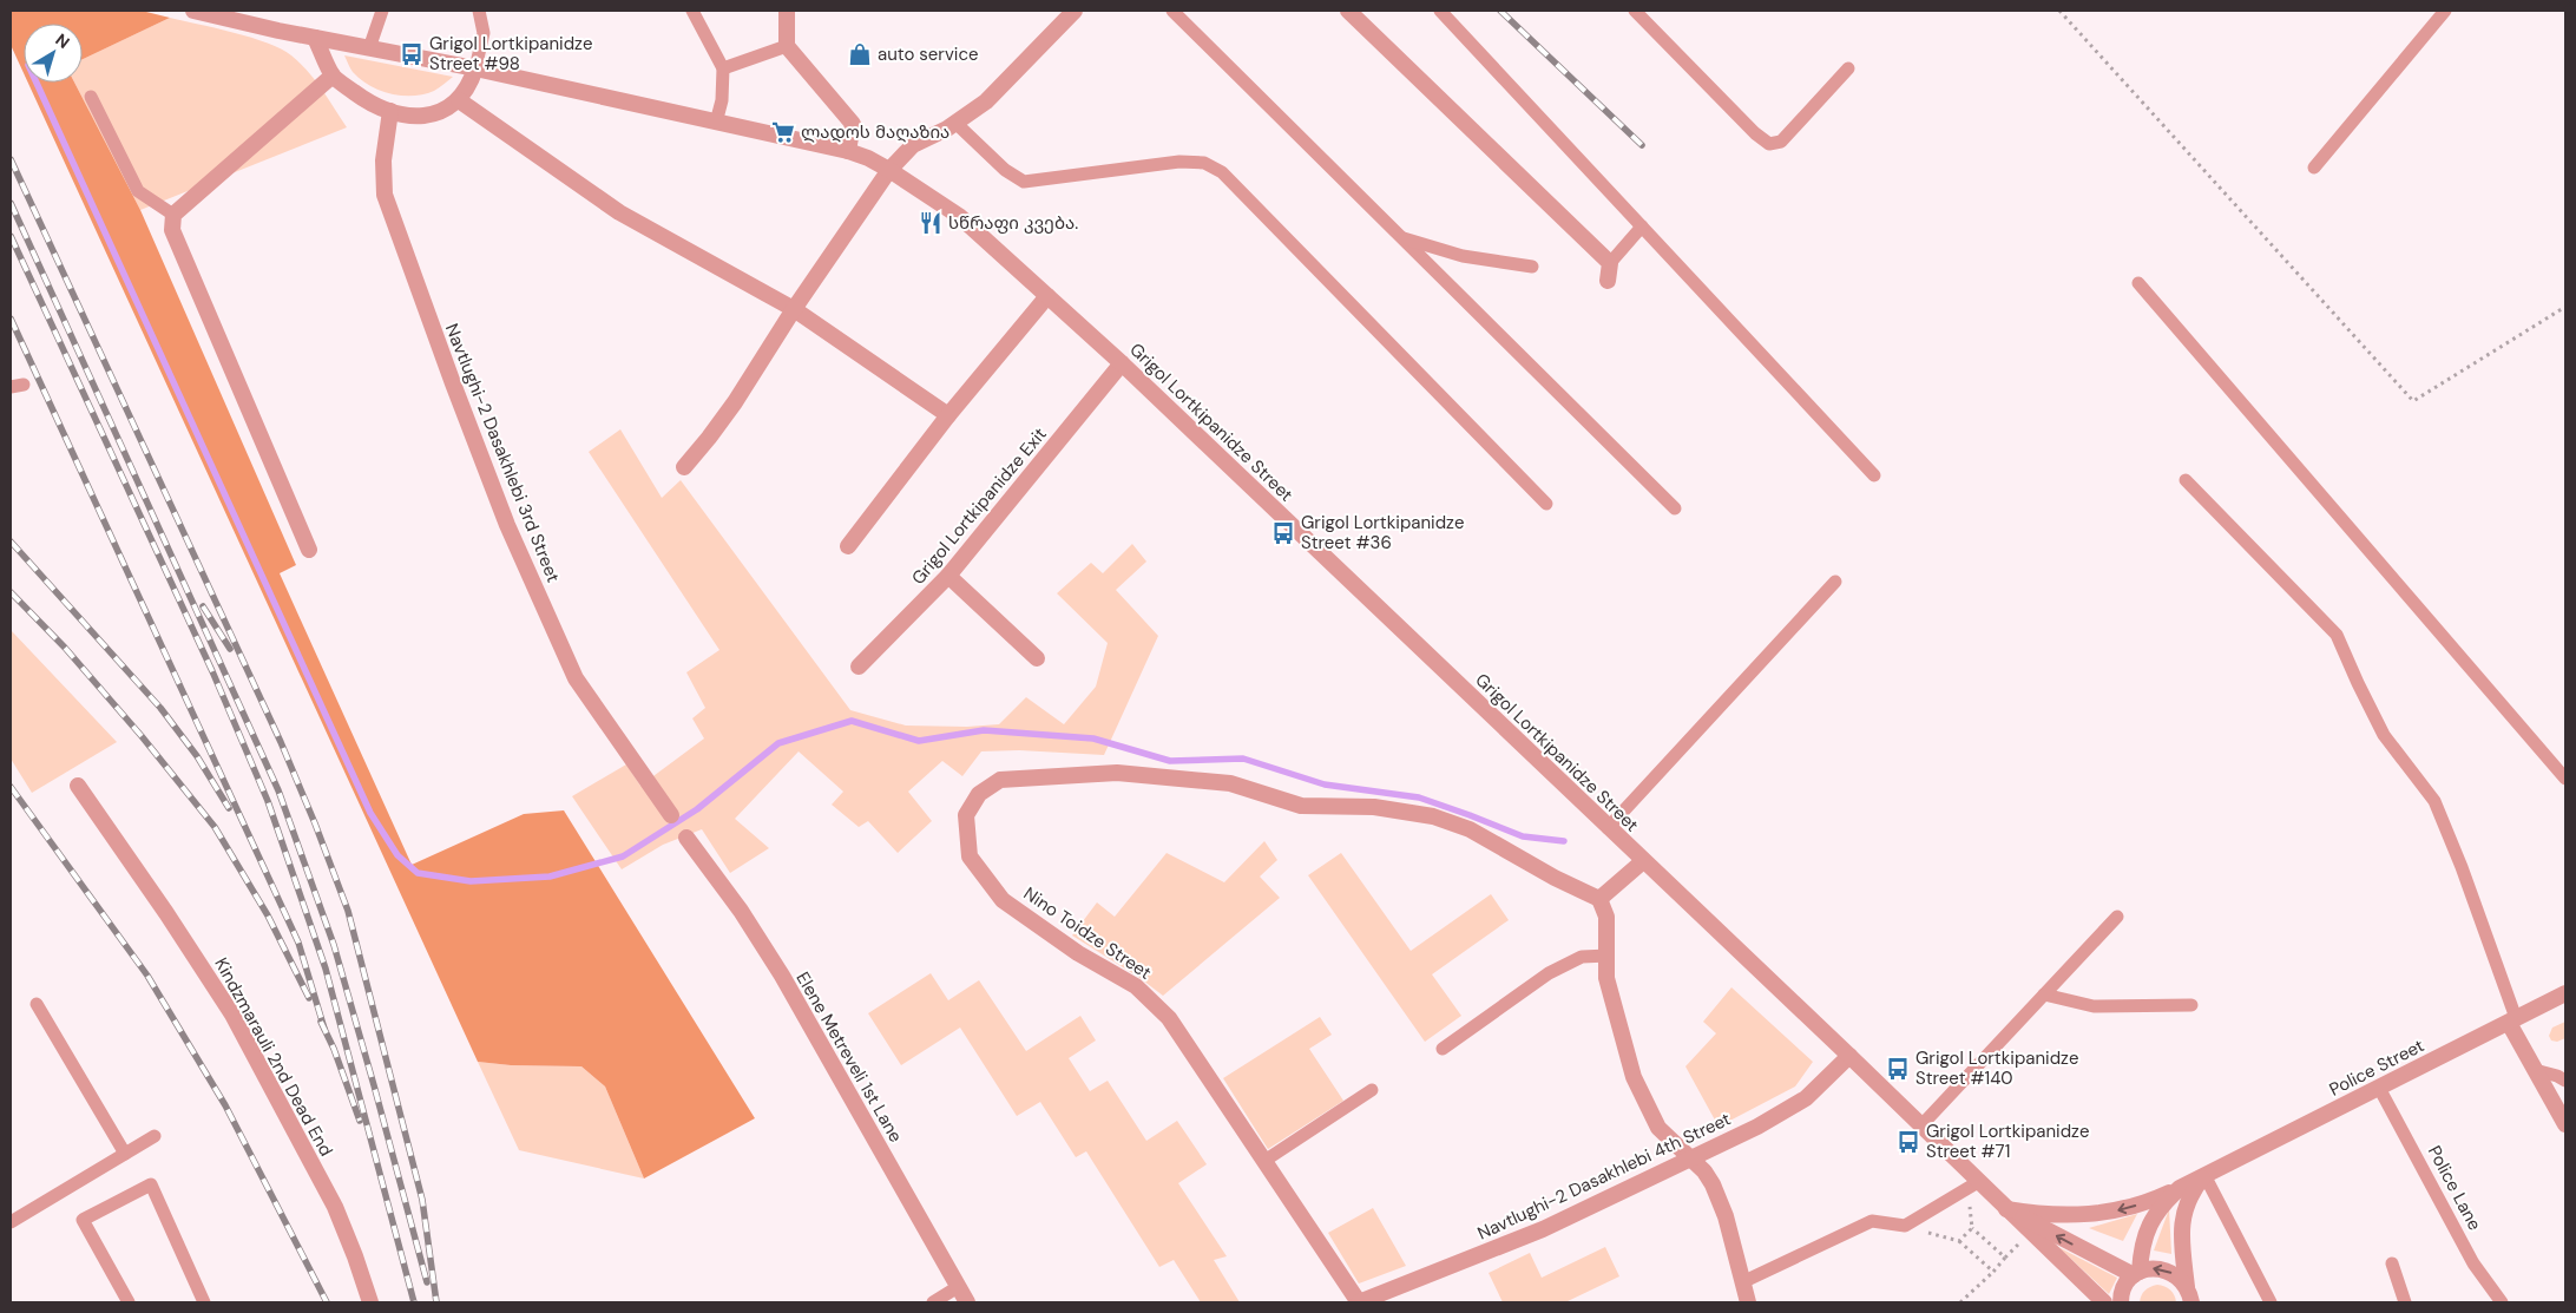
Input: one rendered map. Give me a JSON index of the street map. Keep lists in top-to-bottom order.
{
  "streets": {
    "street": [
      "Grigol Lortkipanidze Street",
      "Navtlughi-2 Dasakhlebi 3rd Street",
      "Grigol Lortkipanidze Exit",
      "Nino Toidze Street",
      "Kindzmarauli 2nd Dead End",
      "Elene Metreveli 1st Lane",
      "Police Street",
      "Navtlughi-2 Dasakhlebi 4th Street"
    ],
    "lane": ["Police Lane"]
  },
  "crossings": [
    ["Grigol Lortkipanidze Street", "Grigol Lortkipanidze Exit"],
    ["Grigol Lortkipanidze Street", "Police Street"],
    ["Grigol Lortkipanidze Street", "Navtlughi-2 Dasakhlebi 4th Street"],
    ["Nino Toidze Street", "Navtlughi-2 Dasakhlebi 4th Street"],
    ["Police Street", "Police Lane"]
  ],
  "places": {
    "bus stop": [
      "Grigol Lortkipanidze Street #98",
      "Grigol Lortkipanidze Street #36",
      "Grigol Lortkipanidze Street #140",
      "Grigol Lortkipanidze Street #71"
    ],
    "shop": ["auto service"],
    "supermarket": ["ლადოს მაღაზია"],
    "restaurant": ["სწრაფი კვება."]
  },
  "north": "top right"
}
